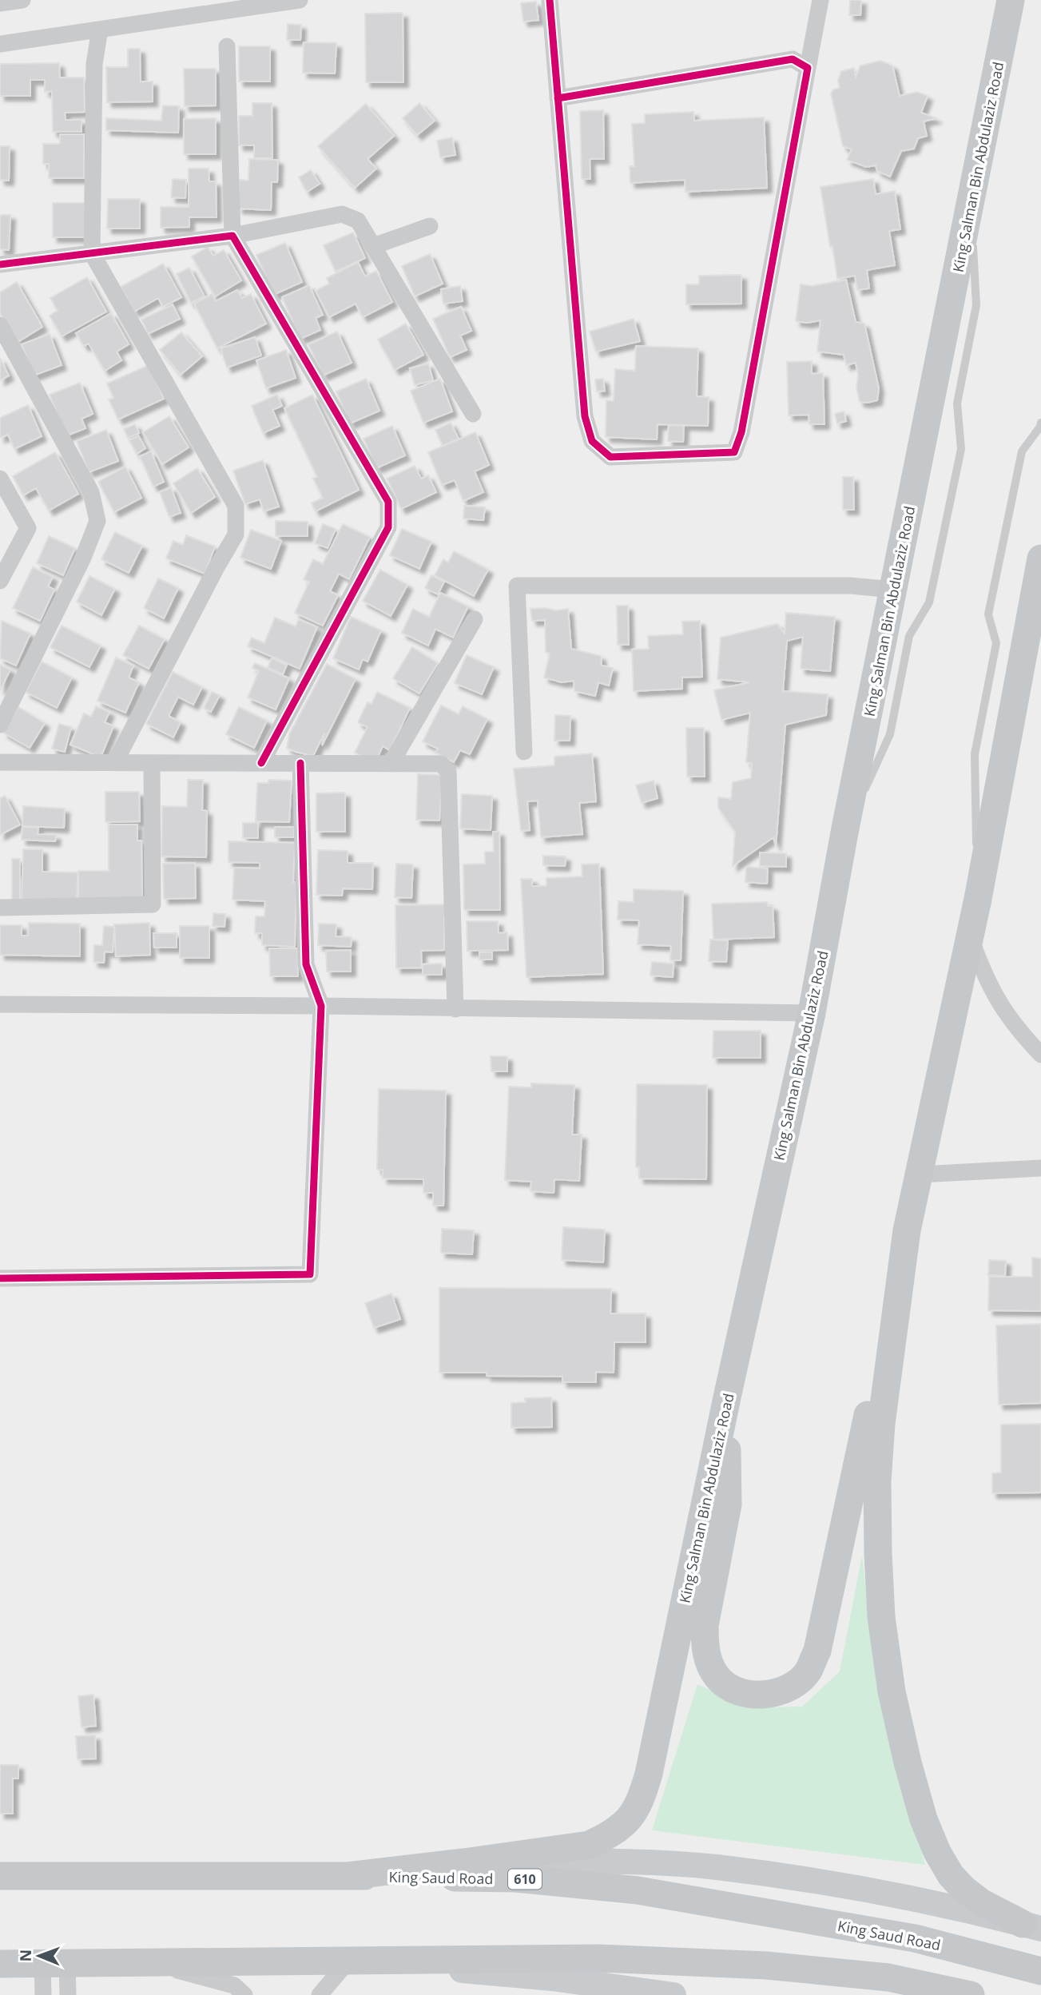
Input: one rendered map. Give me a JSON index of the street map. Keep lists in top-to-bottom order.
{
  "streets": {
    "main road": ["King Salman Bin Abdulaziz Road", "King Saud Road", "610"]
  },
  "crossings": [
    ["King Salman Bin Abdulaziz Road", "King Saud Road"]
  ],
  "north": "left"
}
